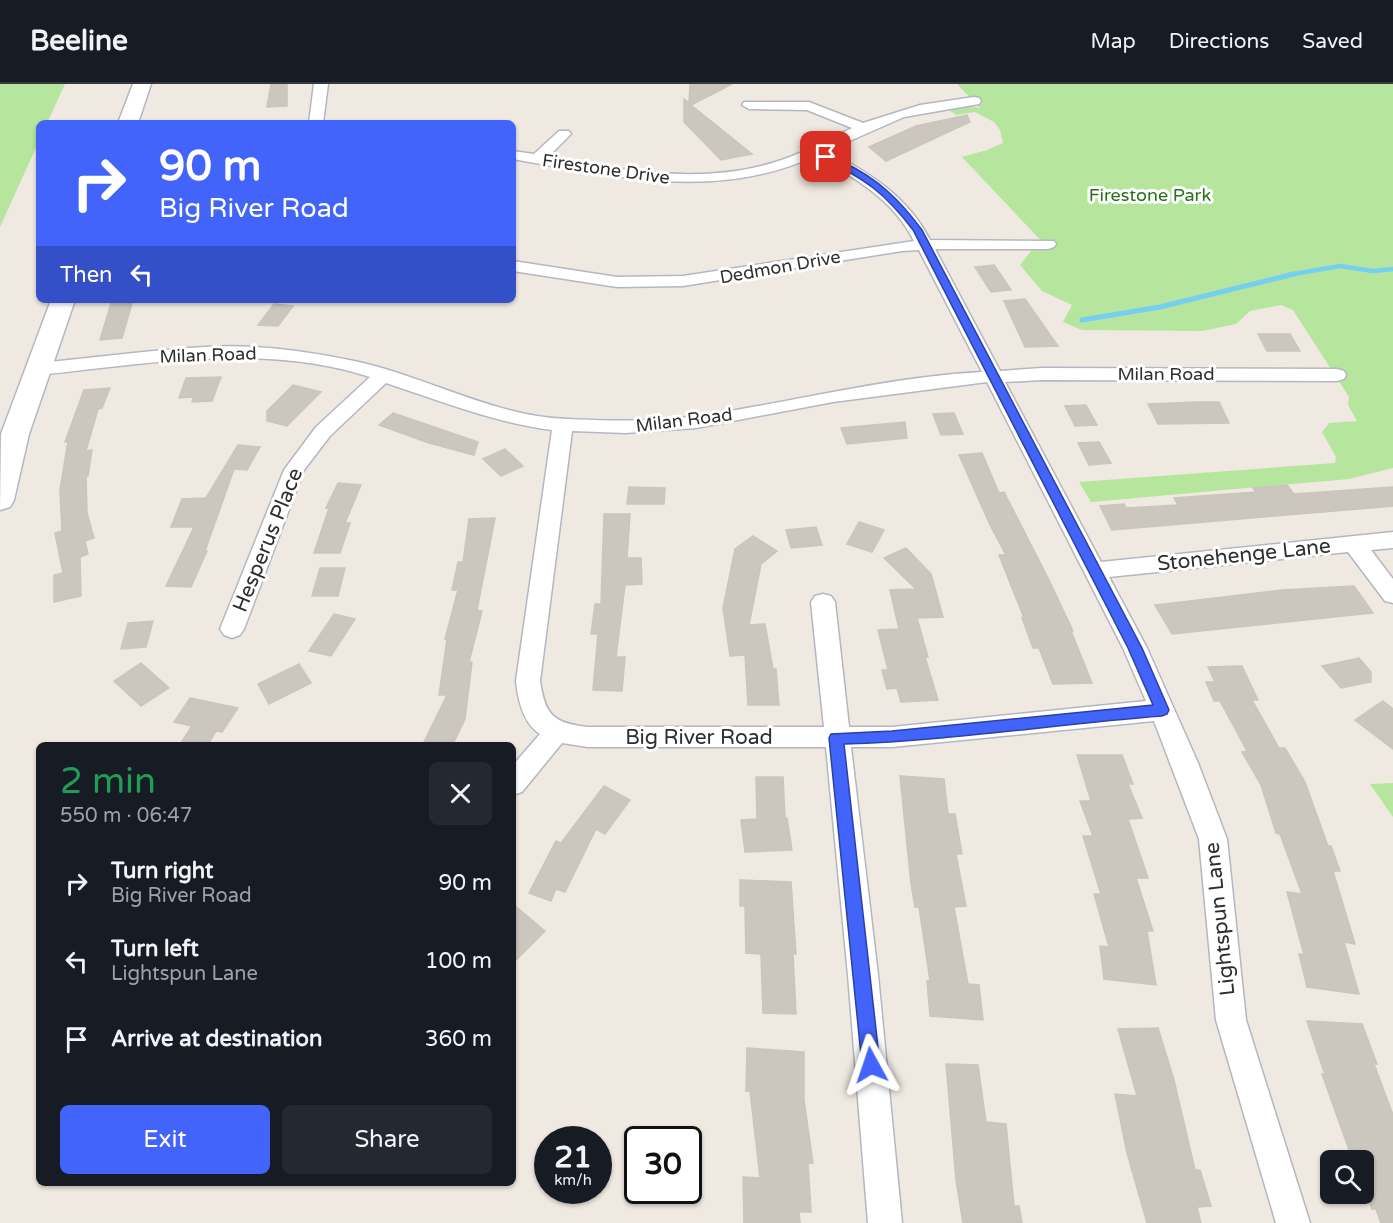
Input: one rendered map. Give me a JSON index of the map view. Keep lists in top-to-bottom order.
{
  "streets": {
    "street": [
      "Firestone Drive",
      "Dedmon Drive",
      "Milan Road",
      "Hesperus Place",
      "Stonehenge Lane",
      "Big River Road",
      "Lightspun Lane"
    ]
  },
  "crossings": [
    ["Firestone Drive", "Lightspun Lane"],
    ["Dedmon Drive", "Lightspun Lane"],
    ["Milan Road", "Hesperus Place"],
    ["Milan Road", "Lightspun Lane"],
    ["Stonehenge Lane", "Lightspun Lane"],
    ["Big River Road", "Lightspun Lane"]
  ],
  "parks": ["Firestone Park"],
  "page": {
    "header": "Beeline",
    "nav": ["Map", "Directions", "Saved"],
    "turn": ["90 m", "Big River Road"],
    "then": "Then",
    "heading": ["2 min", "550 m · 06:47"],
    "list": [
      {
        "name": "Turn right",
        "note": "Big River Road",
        "value": "90 m"
      },
      {
        "name": "Turn left",
        "note": "Lightspun Lane",
        "value": "100 m"
      },
      {
        "name": "Arrive at destination",
        "value": "360 m"
      }
    ],
    "buttons": ["Exit", "Share"],
    "speed": "21 km/h",
    "limit": "30"
  }
}
